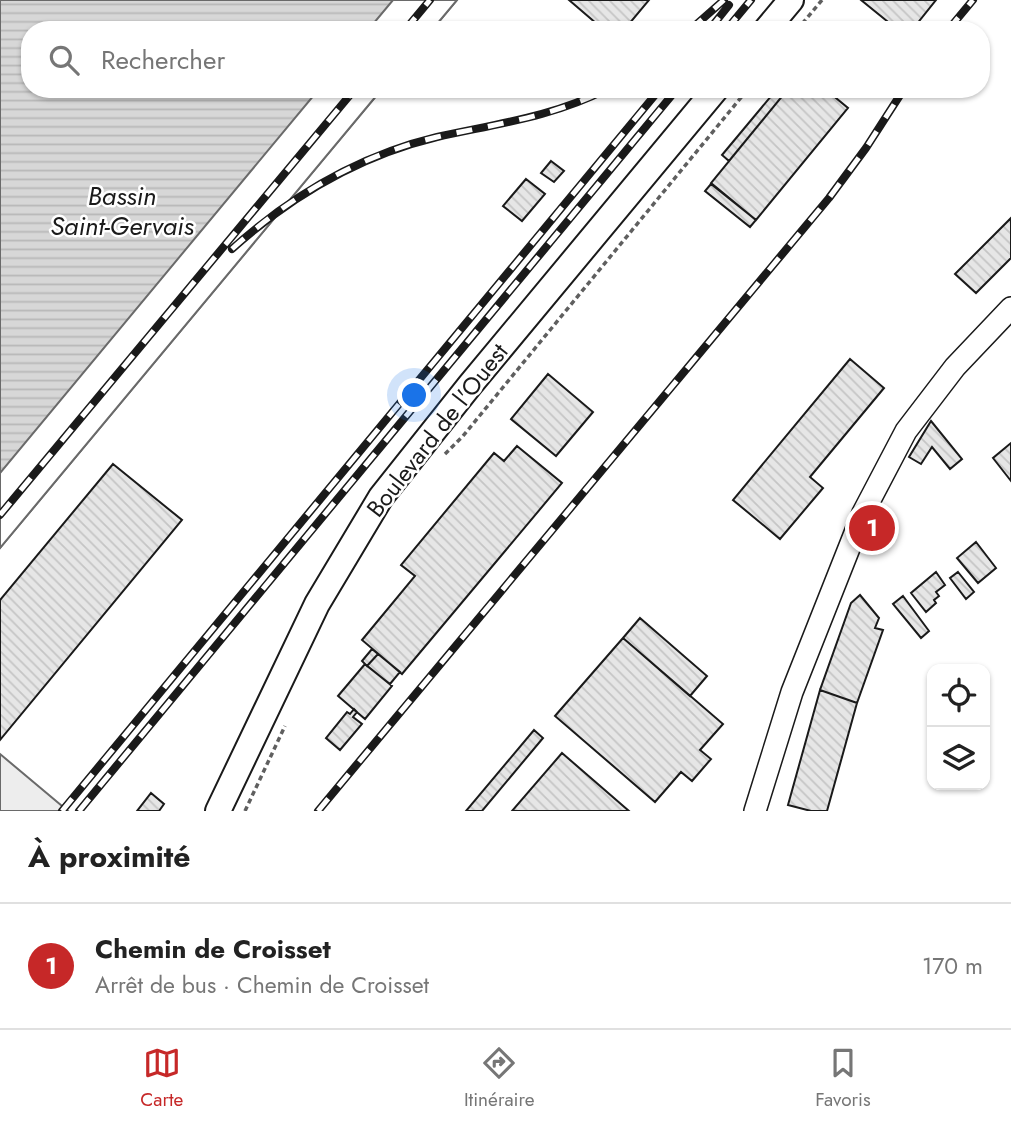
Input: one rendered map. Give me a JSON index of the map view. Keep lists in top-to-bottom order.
{
  "streets": {
    "main road": ["Boulevard de l'Ouest"]
  },
  "water": ["Bassin Saint-Gervais"],
  "page": {
    "search": "Rechercher",
    "pins": "1",
    "heading": "À proximité",
    "list": [
      {
        "mark": "1",
        "name": "Chemin de Croisset",
        "note": "Arrêt de bus · Chemin de Croisset",
        "value": "170 m"
      }
    ],
    "nav": ["Carte", "Itinéraire", "Favoris"]
  }
}
